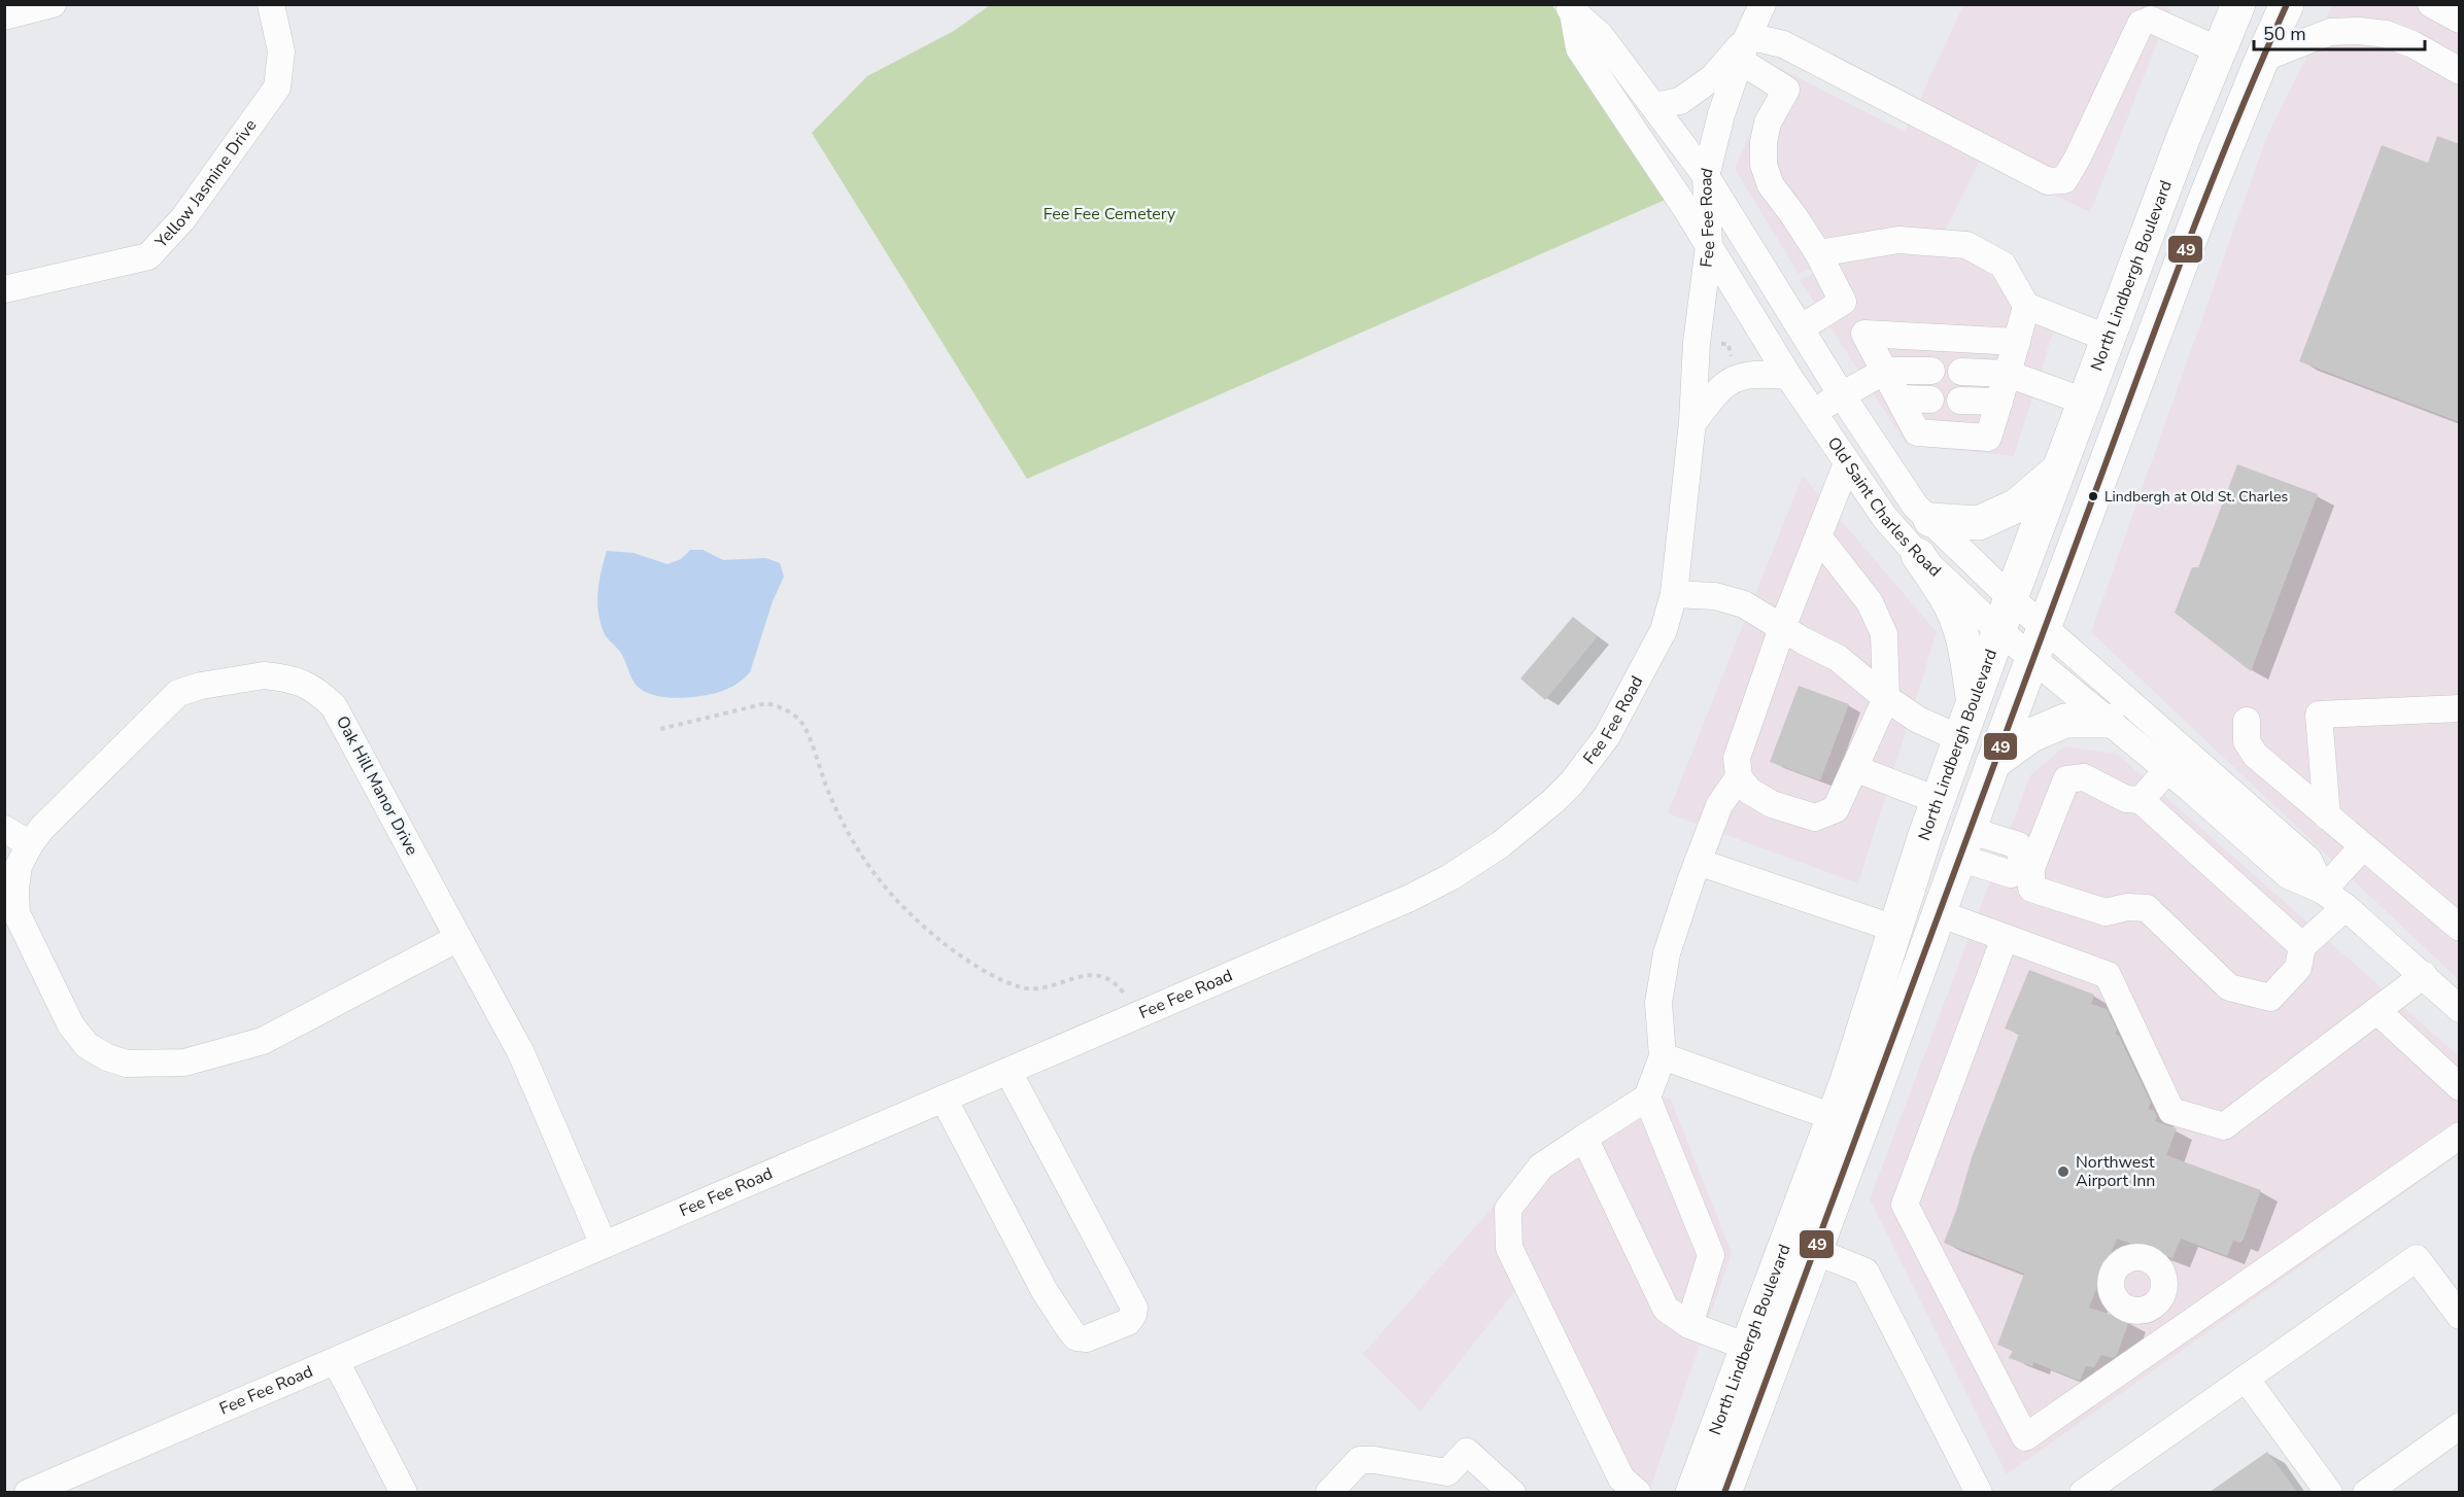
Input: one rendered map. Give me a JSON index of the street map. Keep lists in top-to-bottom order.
{
  "streets": {
    "highway": ["North Lindbergh Boulevard"],
    "street": [
      "Yellow Jasmine Drive",
      "Fee Fee Road",
      "Old Saint Charles Road",
      "Oak Hill Manor Drive"
    ]
  },
  "crossings": [
    ["Fee Fee Road", "Old Saint Charles Road"],
    ["Fee Fee Road", "Oak Hill Manor Drive"],
    ["North Lindbergh Boulevard", "Old Saint Charles Road"]
  ],
  "parks": ["Fee Fee Cemetery"],
  "places": ["Lindbergh at Old St. Charles", "Northwest Airport Inn"],
  "lines": ["transit line 49"],
  "scale_bar": "50 m"
}
